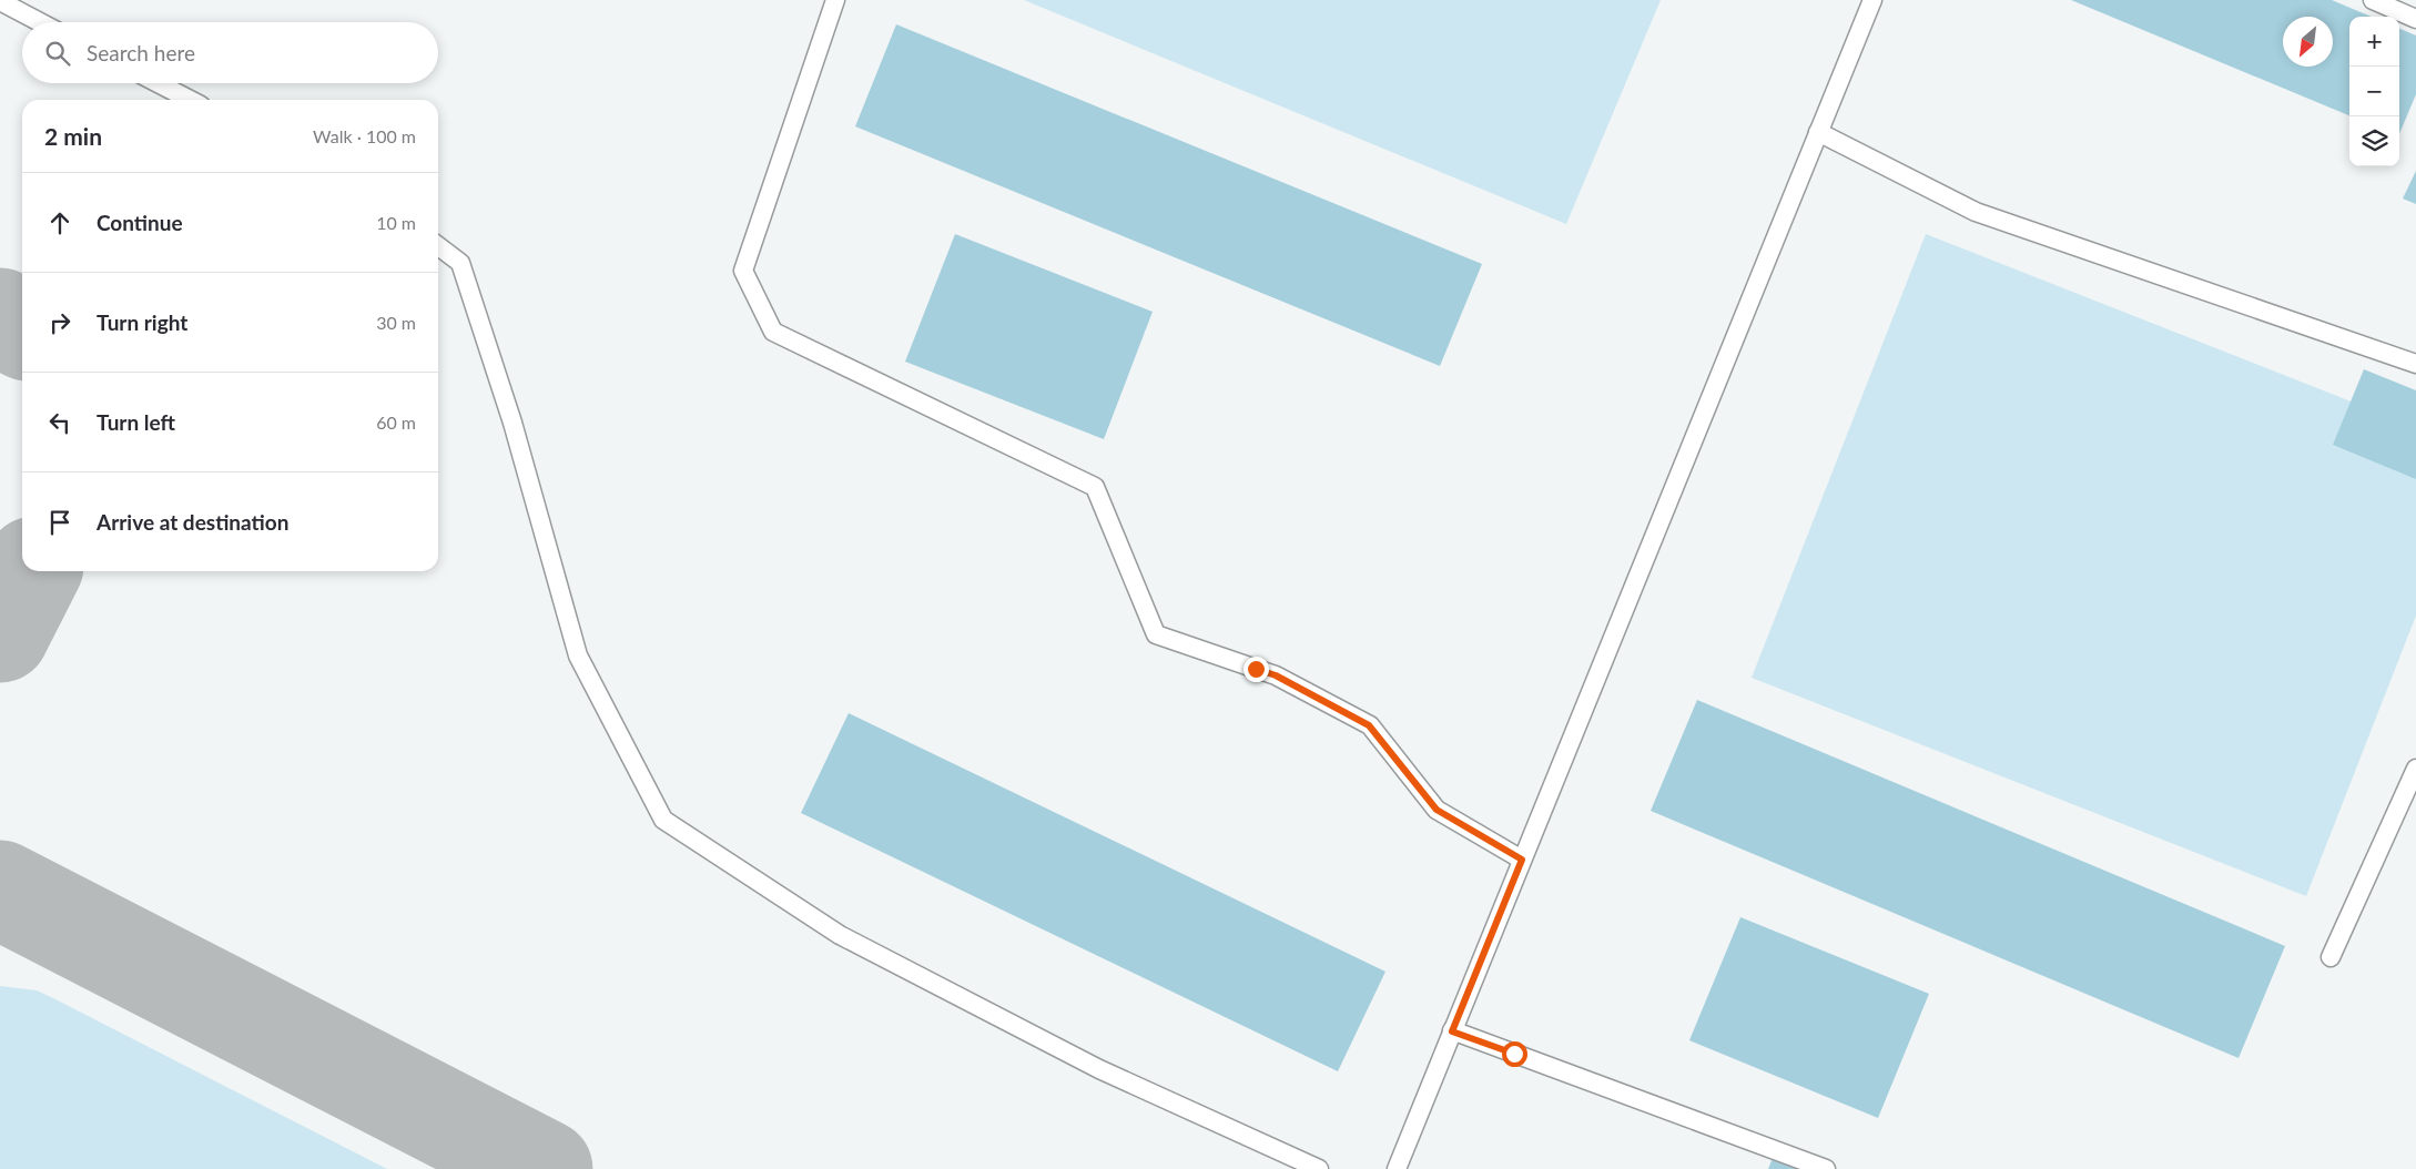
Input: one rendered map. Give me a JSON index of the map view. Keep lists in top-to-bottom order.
{
  "north": "bottom left",
  "page": {
    "map_buttons": ["+", "−"],
    "search": "Search here",
    "heading": ["2 min", "Walk · 100 m"],
    "list": [
      ["Continue", "10 m"],
      ["Turn right", "30 m"],
      ["Turn left", "60 m"],
      "Arrive at destination"
    ]
  }
}
